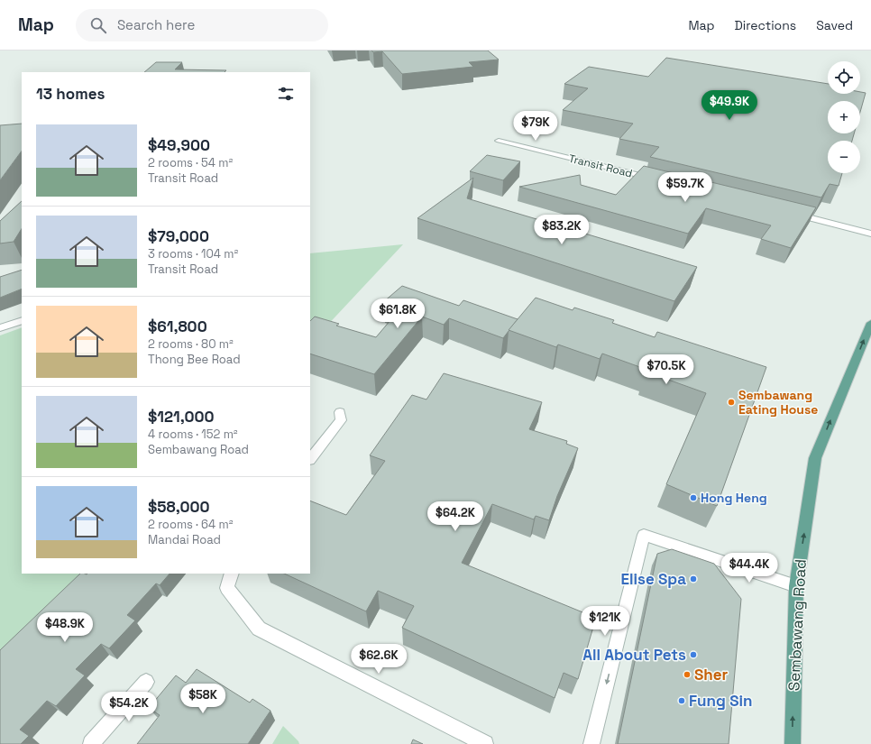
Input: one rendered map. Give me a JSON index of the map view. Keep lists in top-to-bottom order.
{
  "streets": {
    "main road": ["Sembawang Road"],
    "street": ["Transit Road"]
  },
  "one_way": ["Sembawang Road"],
  "places": [
    "Sembawang Eating House",
    "Hong Heng",
    "Elise Spa",
    "All About Pets",
    "Sher",
    "Fung Sin"
  ],
  "page": {
    "header": "Map",
    "search": "Search here",
    "nav": ["Map", "Directions", "Saved"],
    "map_buttons": ["+", "−"],
    "heading": "13 homes",
    "price": [
      "$49.9K",
      "$79K",
      "$59.7K",
      "$83.2K",
      "$61.8K",
      "$70.5K",
      "$64.2K",
      "$44.4K",
      "$121K",
      "$48.9K",
      "$62.6K",
      "$58K",
      "$54.2K"
    ],
    "list": [
      {
        "name": "$49,900",
        "note": "2 rooms · 54 m² · Transit Road"
      },
      {
        "name": "$79,000",
        "note": "3 rooms · 104 m² · Transit Road"
      },
      {
        "name": "$61,800",
        "note": "2 rooms · 80 m² · Thong Bee Road"
      },
      {
        "name": "$121,000",
        "note": "4 rooms · 152 m² · Sembawang Road"
      },
      {
        "name": "$58,000",
        "note": "2 rooms · 64 m² · Mandai Road"
      }
    ]
  }
}
